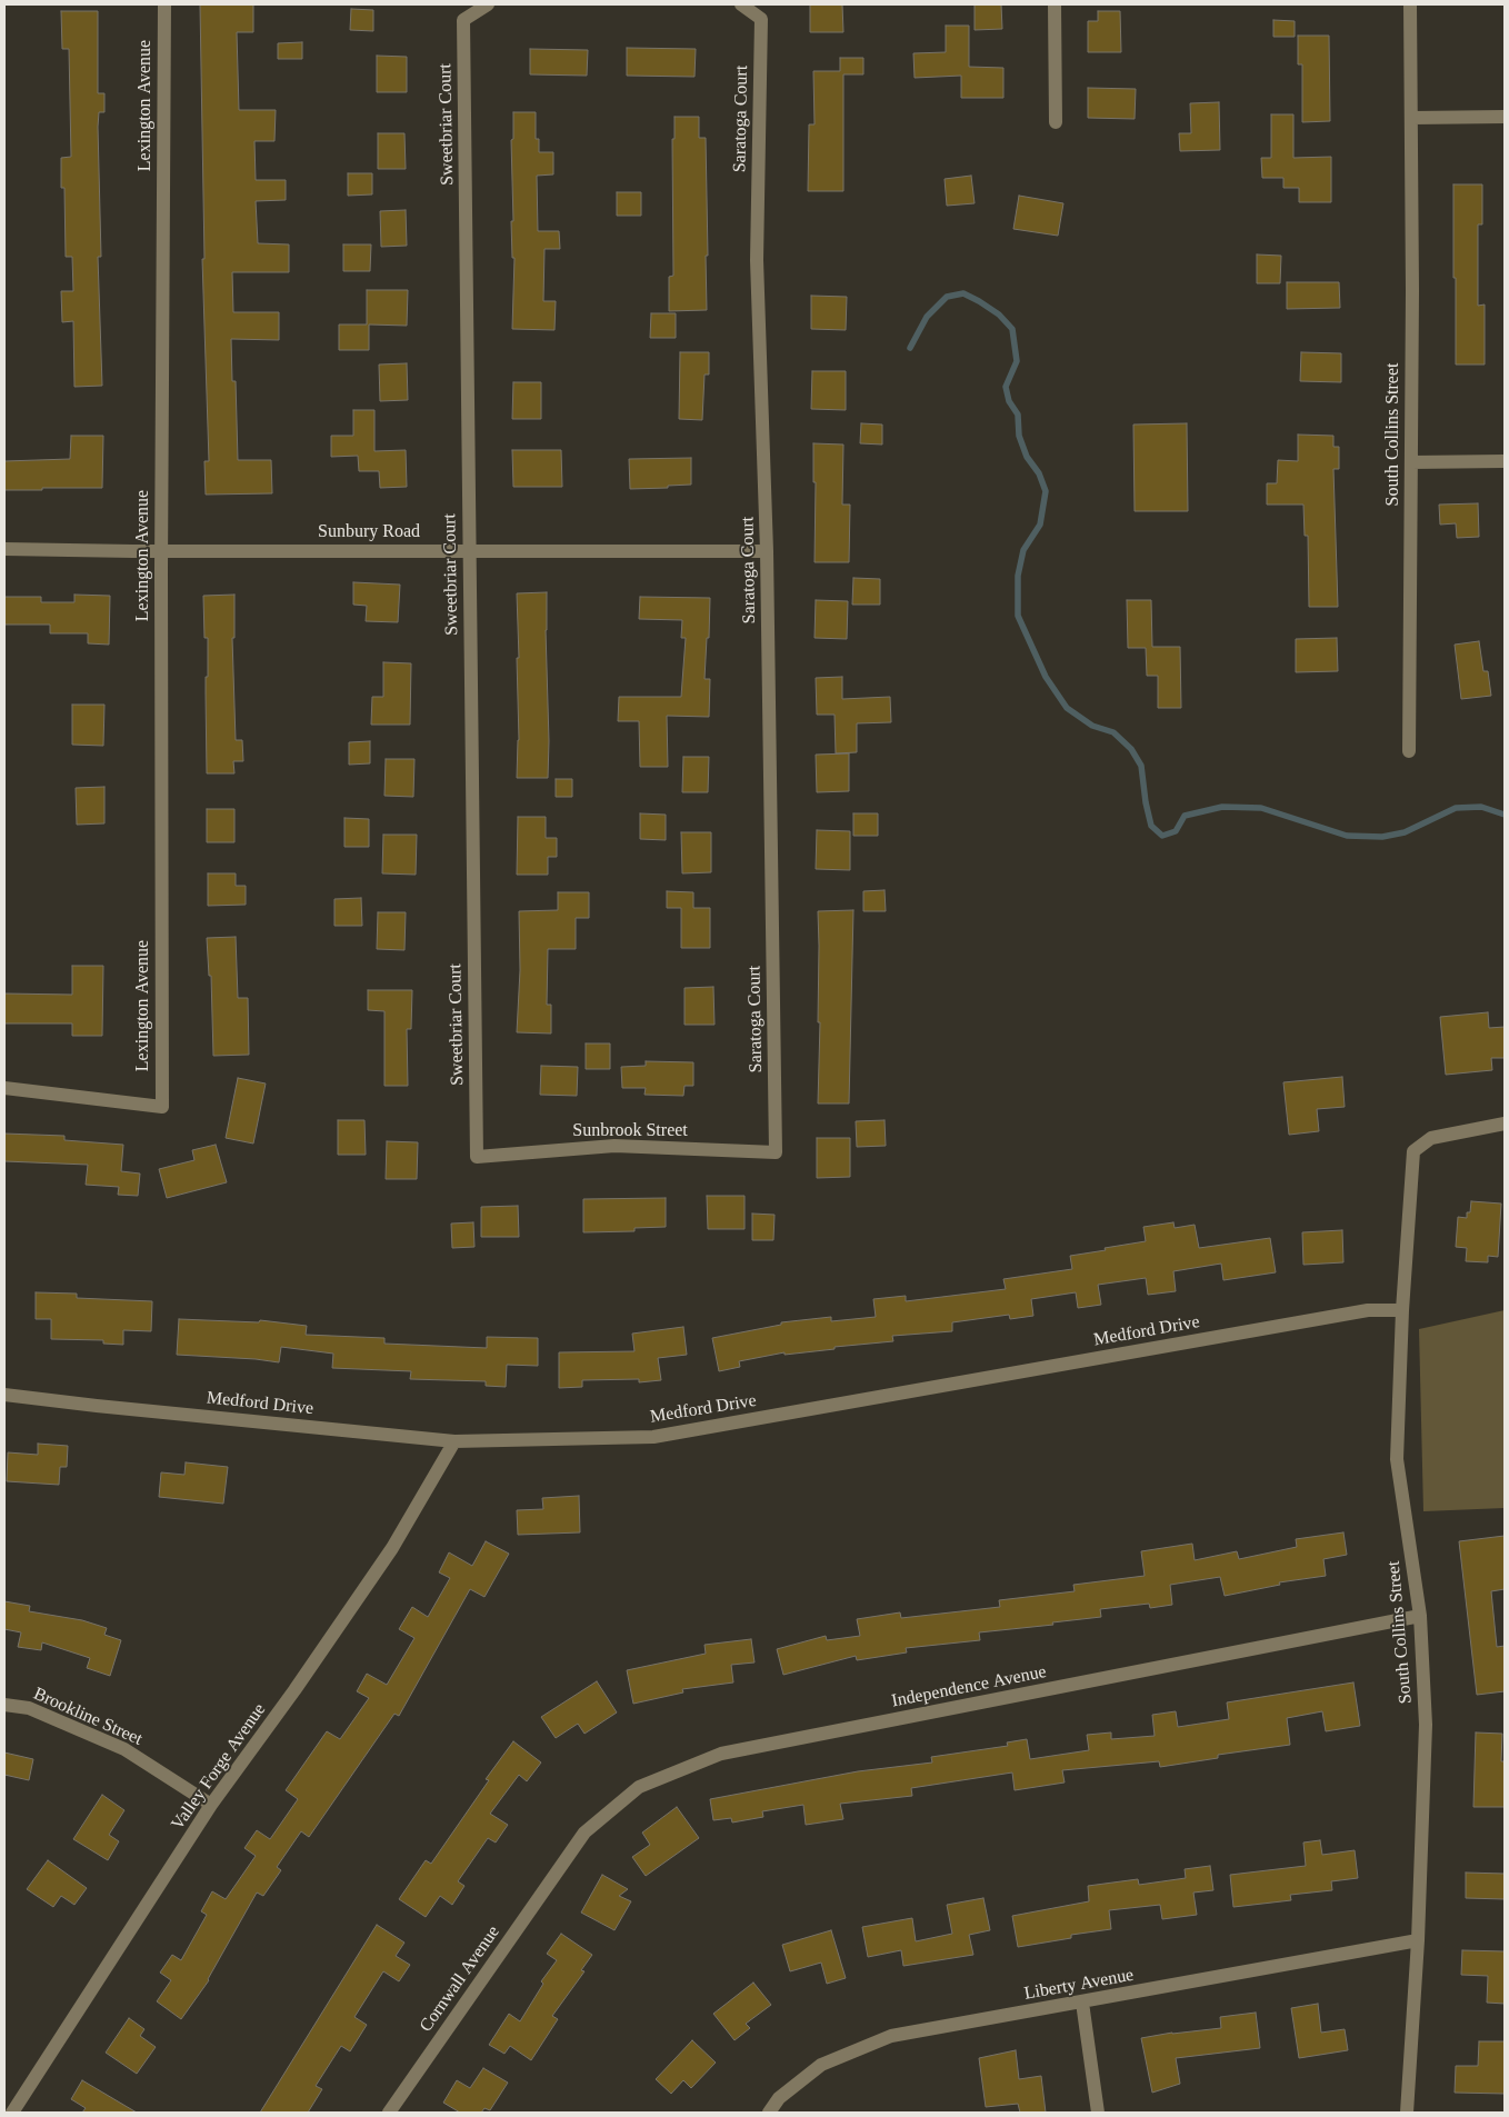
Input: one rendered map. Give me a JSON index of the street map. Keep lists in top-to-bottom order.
{
  "streets": {
    "street": [
      "Lexington Avenue",
      "Saratoga Court",
      "Sweetbriar Court",
      "South Collins Street",
      "Sunbury Road",
      "Sunbrook Street",
      "Medford Drive",
      "Independence Avenue",
      "Brookline Street",
      "Valley Forge Avenue",
      "Cornwall Avenue",
      "Liberty Avenue"
    ]
  },
  "crossings": [
    ["Lexington Avenue", "Sunbury Road"],
    ["Saratoga Court", "Sunbury Road"],
    ["Saratoga Court", "Sunbrook Street"],
    ["Sweetbriar Court", "Sunbury Road"],
    ["Sweetbriar Court", "Sunbrook Street"],
    ["South Collins Street", "Medford Drive"],
    ["South Collins Street", "Independence Avenue"],
    ["South Collins Street", "Liberty Avenue"],
    ["Medford Drive", "Valley Forge Avenue"],
    ["Independence Avenue", "Cornwall Avenue"],
    ["Brookline Street", "Valley Forge Avenue"]
  ]
}
